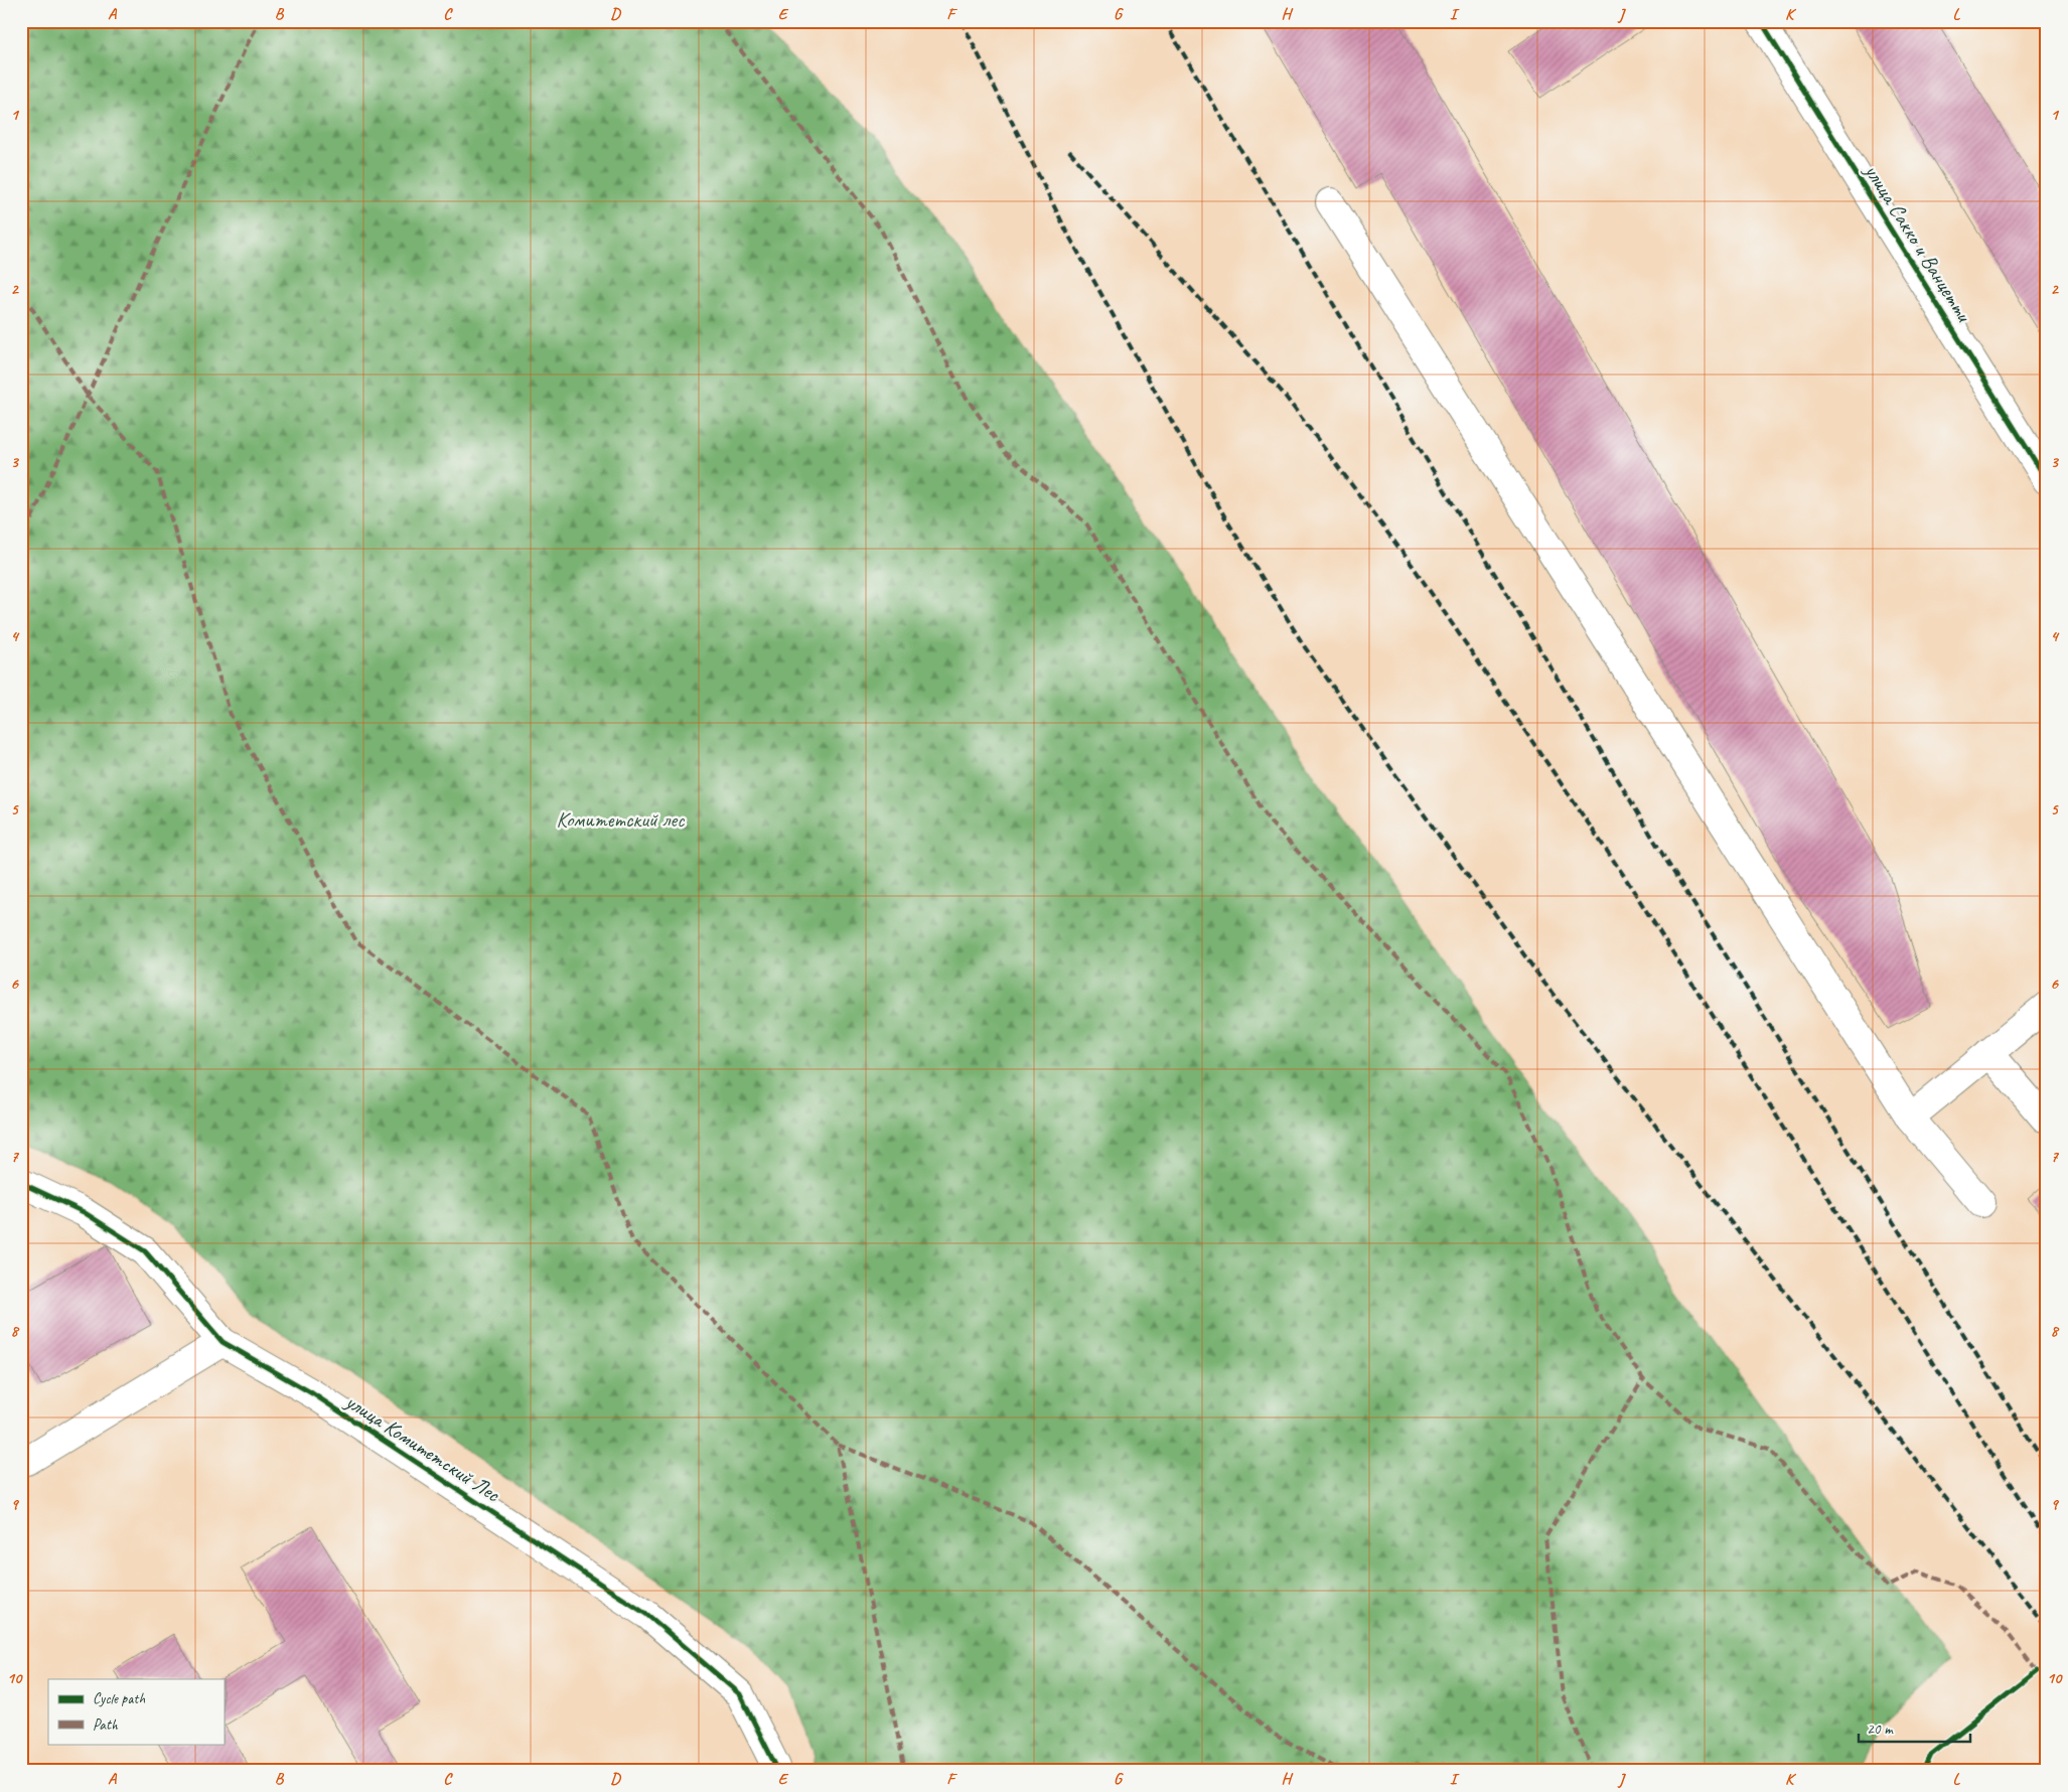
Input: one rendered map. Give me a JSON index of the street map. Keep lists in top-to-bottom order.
{
  "streets": {
    "street": ["улица Сакко и Ванцетти", "улица Комитетский Лес"]
  },
  "parks": ["Комитетский лес"],
  "legend": ["Cycle path", "Path"],
  "scale_bar": "20 m",
  "grid": {
    "columns": [
      "A",
      "B",
      "C",
      "D",
      "E",
      "F",
      "G",
      "H",
      "I",
      "J",
      "K",
      "L"
    ],
    "rows": [
      "1",
      "2",
      "3",
      "4",
      "5",
      "6",
      "7",
      "8",
      "9",
      "10"
    ]
  }
}
